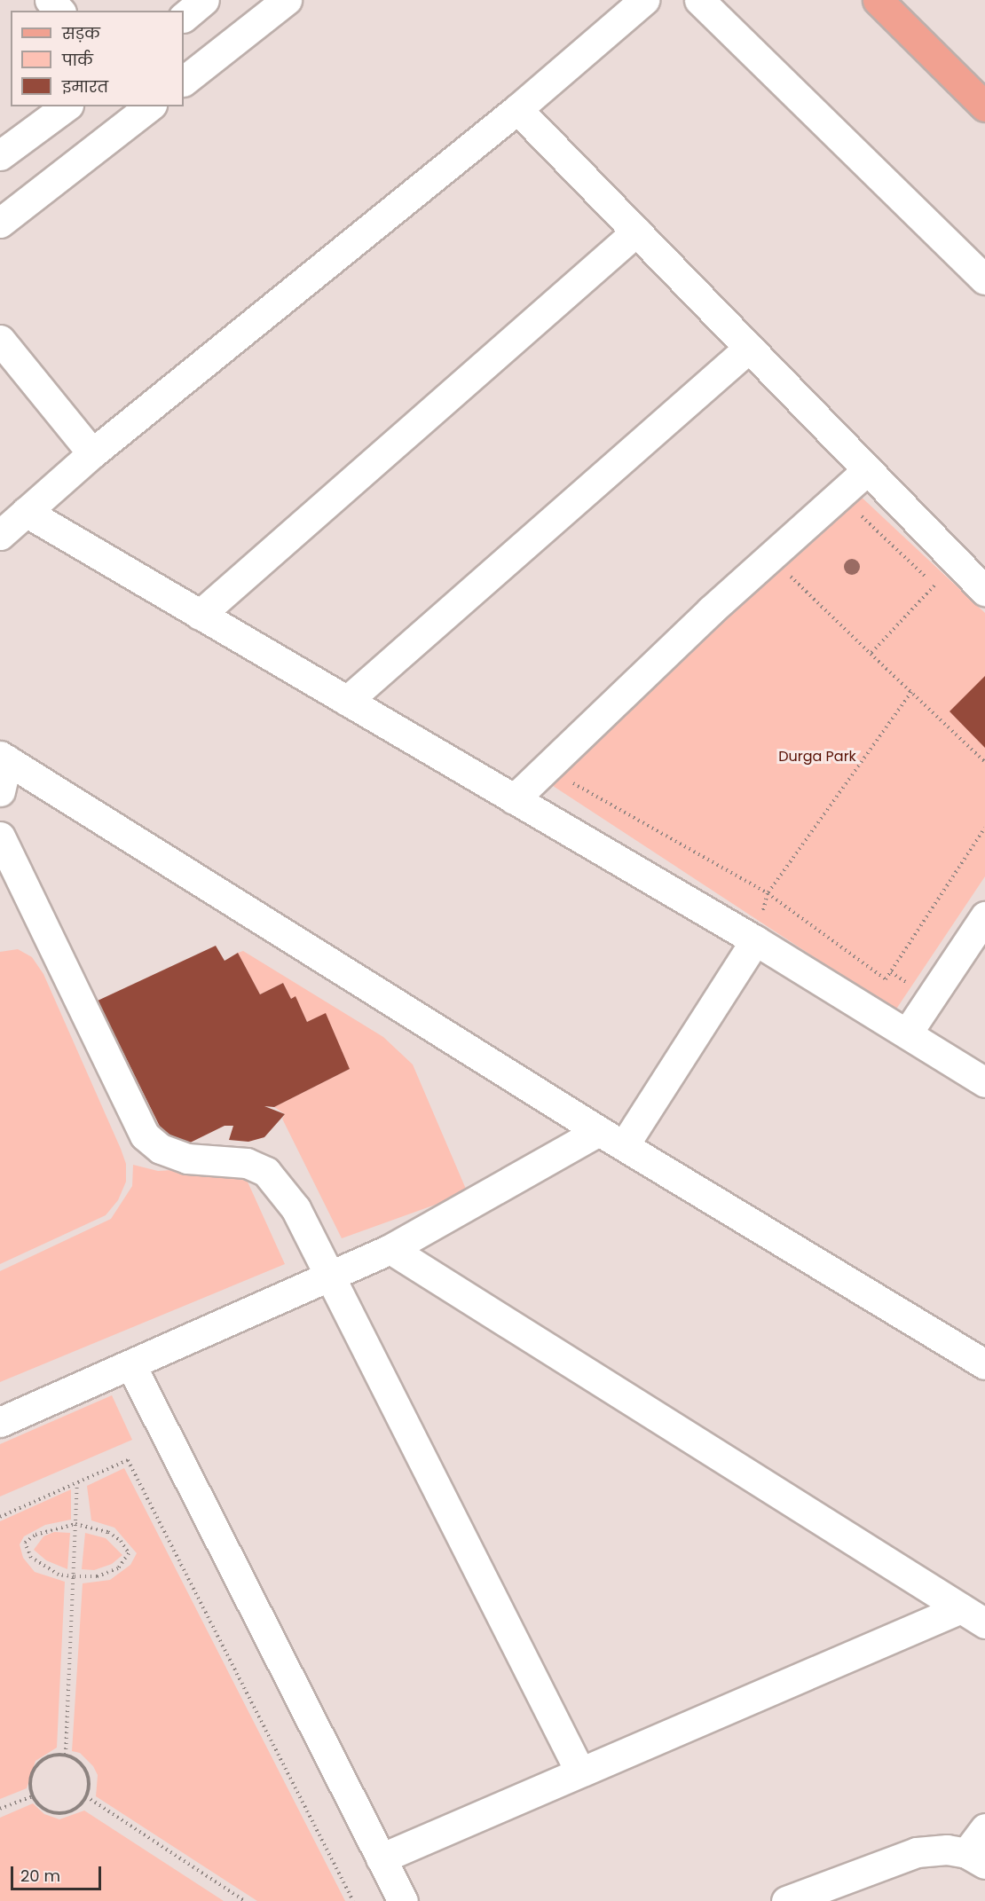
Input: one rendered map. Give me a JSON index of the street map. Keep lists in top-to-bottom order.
{
  "parks": ["Durga Park"],
  "legend": ["सड़क", "पार्क", "इमारत"],
  "scale_bar": "20 m"
}
